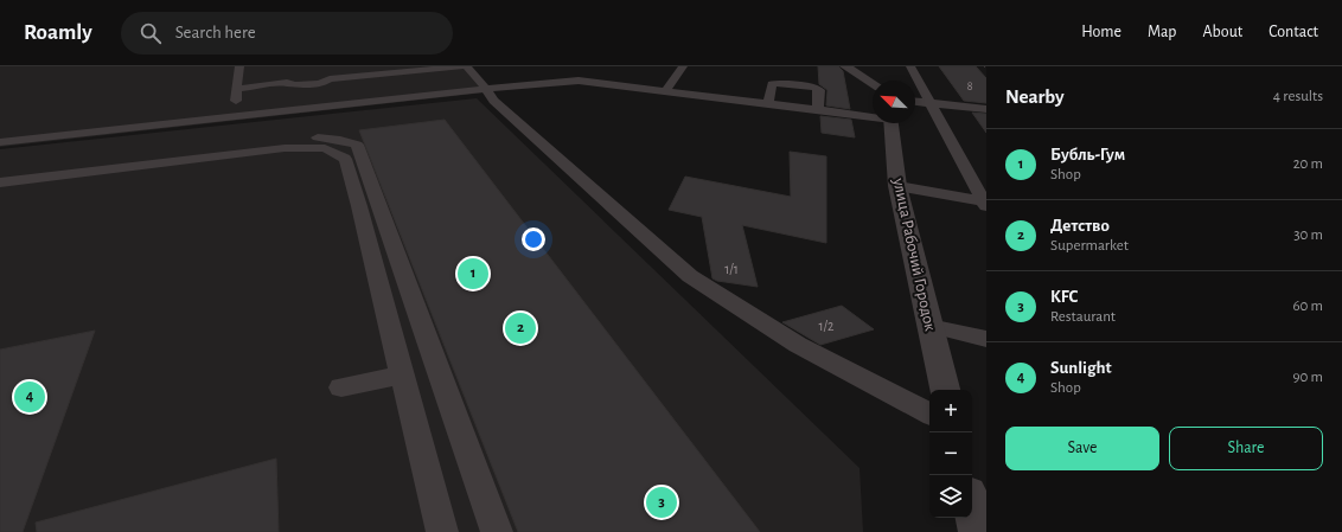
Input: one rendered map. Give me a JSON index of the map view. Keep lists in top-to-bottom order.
{
  "streets": {
    "street": ["улица Рабочий Городок"]
  },
  "house_numbers": ["8", "1/1", "1/2"],
  "north": "top left",
  "page": {
    "header": "Roamly",
    "search": "Search here",
    "nav": [
      "Home",
      "Map",
      "About",
      "Contact"
    ],
    "heading": ["Nearby", "4 results"],
    "list": [
      {
        "mark": "1",
        "name": "Бубль-Гум",
        "note": "Shop",
        "value": "20 m"
      },
      {
        "mark": "2",
        "name": "Детство",
        "note": "Supermarket",
        "value": "30 m"
      },
      {
        "mark": "3",
        "name": "KFC",
        "note": "Restaurant",
        "value": "60 m"
      },
      {
        "mark": "4",
        "name": "Sunlight",
        "note": "Shop",
        "value": "90 m"
      }
    ],
    "pins": [
      "1",
      "2",
      "4",
      "3"
    ],
    "map_buttons": ["+", "−"],
    "buttons": ["Save", "Share"]
  }
}
